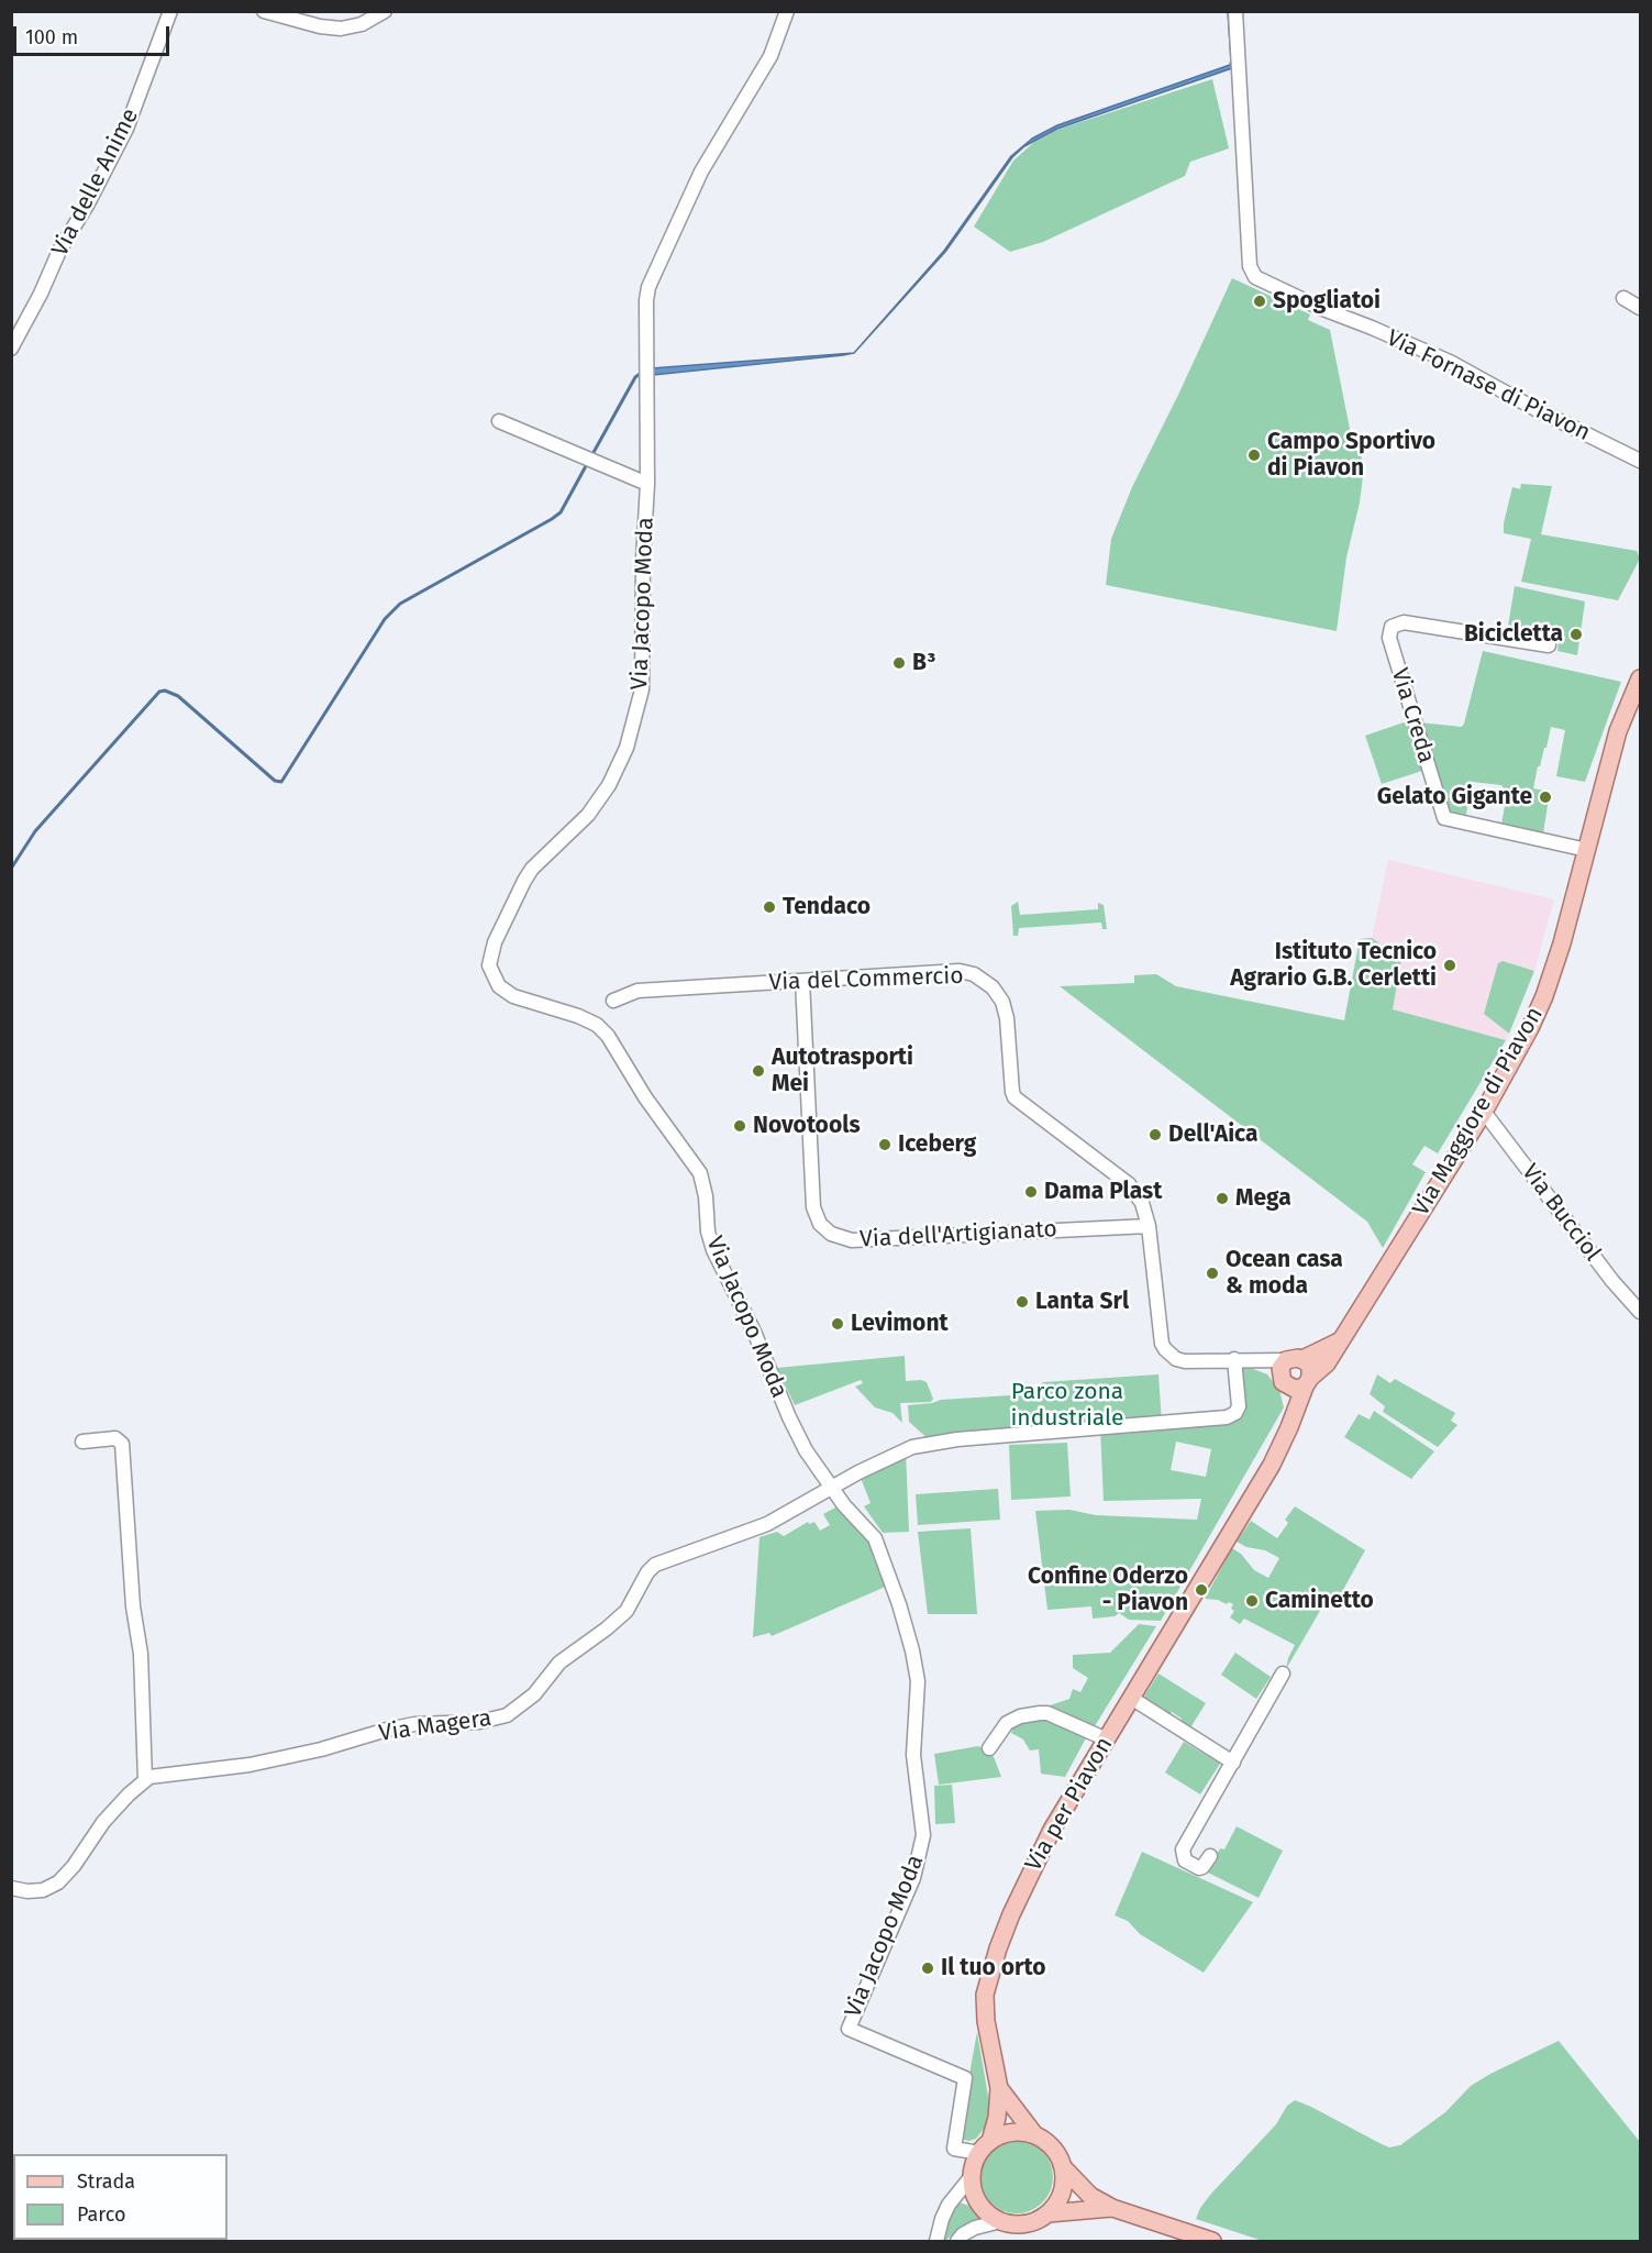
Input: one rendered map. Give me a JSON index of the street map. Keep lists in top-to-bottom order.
{
  "streets": {
    "main road": ["Via Maggiore di Piavon", "Via per Piavon"],
    "street": [
      "Via delle Anime",
      "Via Fornase di Piavon",
      "Via Jacopo Moda",
      "Via Creda",
      "Via del Commercio",
      "Via Bucciol",
      "Via dell'Artigianato",
      "Via Magera"
    ]
  },
  "crossings": [
    ["Via Jacopo Moda", "Via Magera"],
    ["Via Jacopo Moda", "Via per Piavon"],
    ["Via Creda", "Via Maggiore di Piavon"],
    ["Via del Commercio", "Via Maggiore di Piavon"],
    ["Via del Commercio", "Via dell'Artigianato"],
    ["Via del Commercio", "Via per Piavon"],
    ["Via Maggiore di Piavon", "Via Bucciol"],
    ["Via Maggiore di Piavon", "Via per Piavon"]
  ],
  "parks": ["Parco zona industriale"],
  "places": [
    "Spogliatoi",
    "Campo Sportivo di Piavon",
    "Bicicletta",
    "B³",
    "Gelato Gigante",
    "Tendaco",
    "Istituto Tecnico Agrario G.B. Cerletti",
    "Autotrasporti Mei",
    "Novotools",
    "Dell'Aica",
    "Iceberg",
    "Dama Plast",
    "Mega",
    "Ocean casa & moda",
    "Lanta Srl",
    "Levimont",
    "Confine Oderzo - Piavon",
    "Caminetto",
    "Il tuo orto"
  ],
  "legend": ["Strada", "Parco"],
  "scale_bar": "100 m"
}
